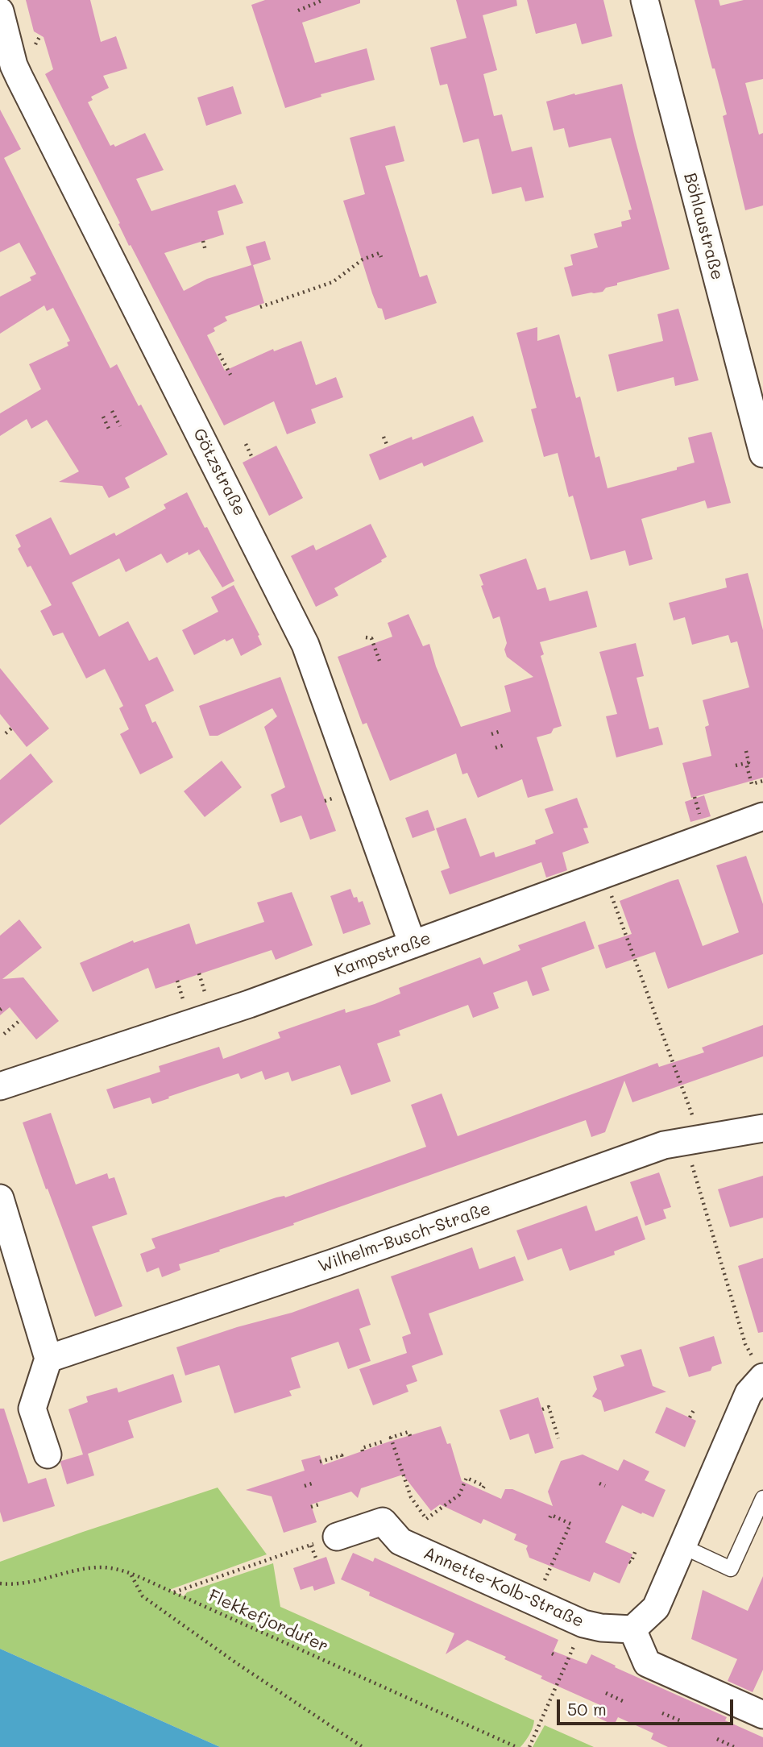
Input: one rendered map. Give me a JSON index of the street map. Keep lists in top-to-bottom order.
{
  "streets": {
    "street": [
      "Böhlaustraße",
      "Götzstraße",
      "Kampstraße",
      "Wilhelm-Busch-Straße",
      "Annette-Kolb-Straße"
    ],
    "path": ["Flekkefjordufer"]
  },
  "crossings": [
    ["Götzstraße", "Kampstraße"]
  ],
  "scale_bar": "50 m"
}
